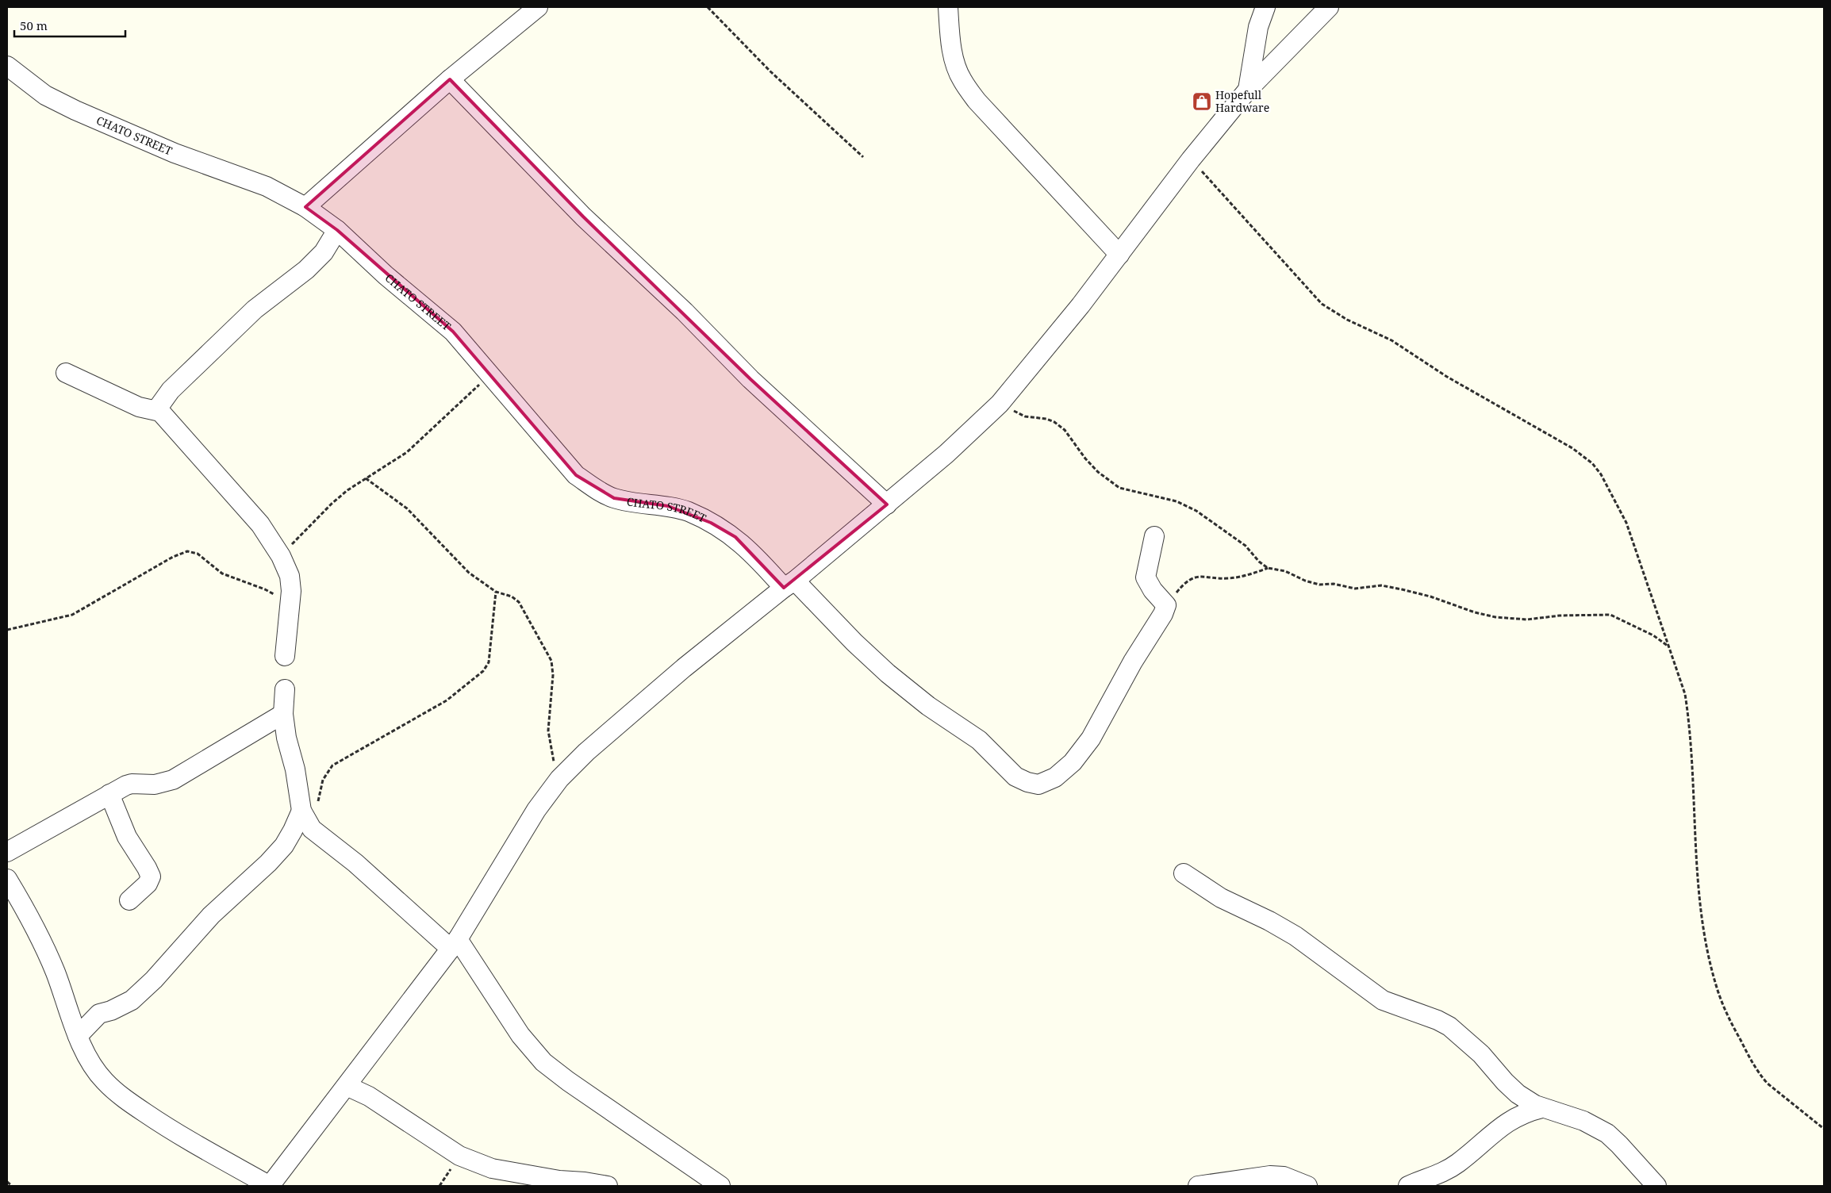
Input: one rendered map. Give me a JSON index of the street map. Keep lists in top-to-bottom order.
{
  "streets": {
    "street": ["CHATO STREET"]
  },
  "places": {
    "shop": ["Hopefull Hardware"]
  },
  "scale_bar": "50 m"
}
